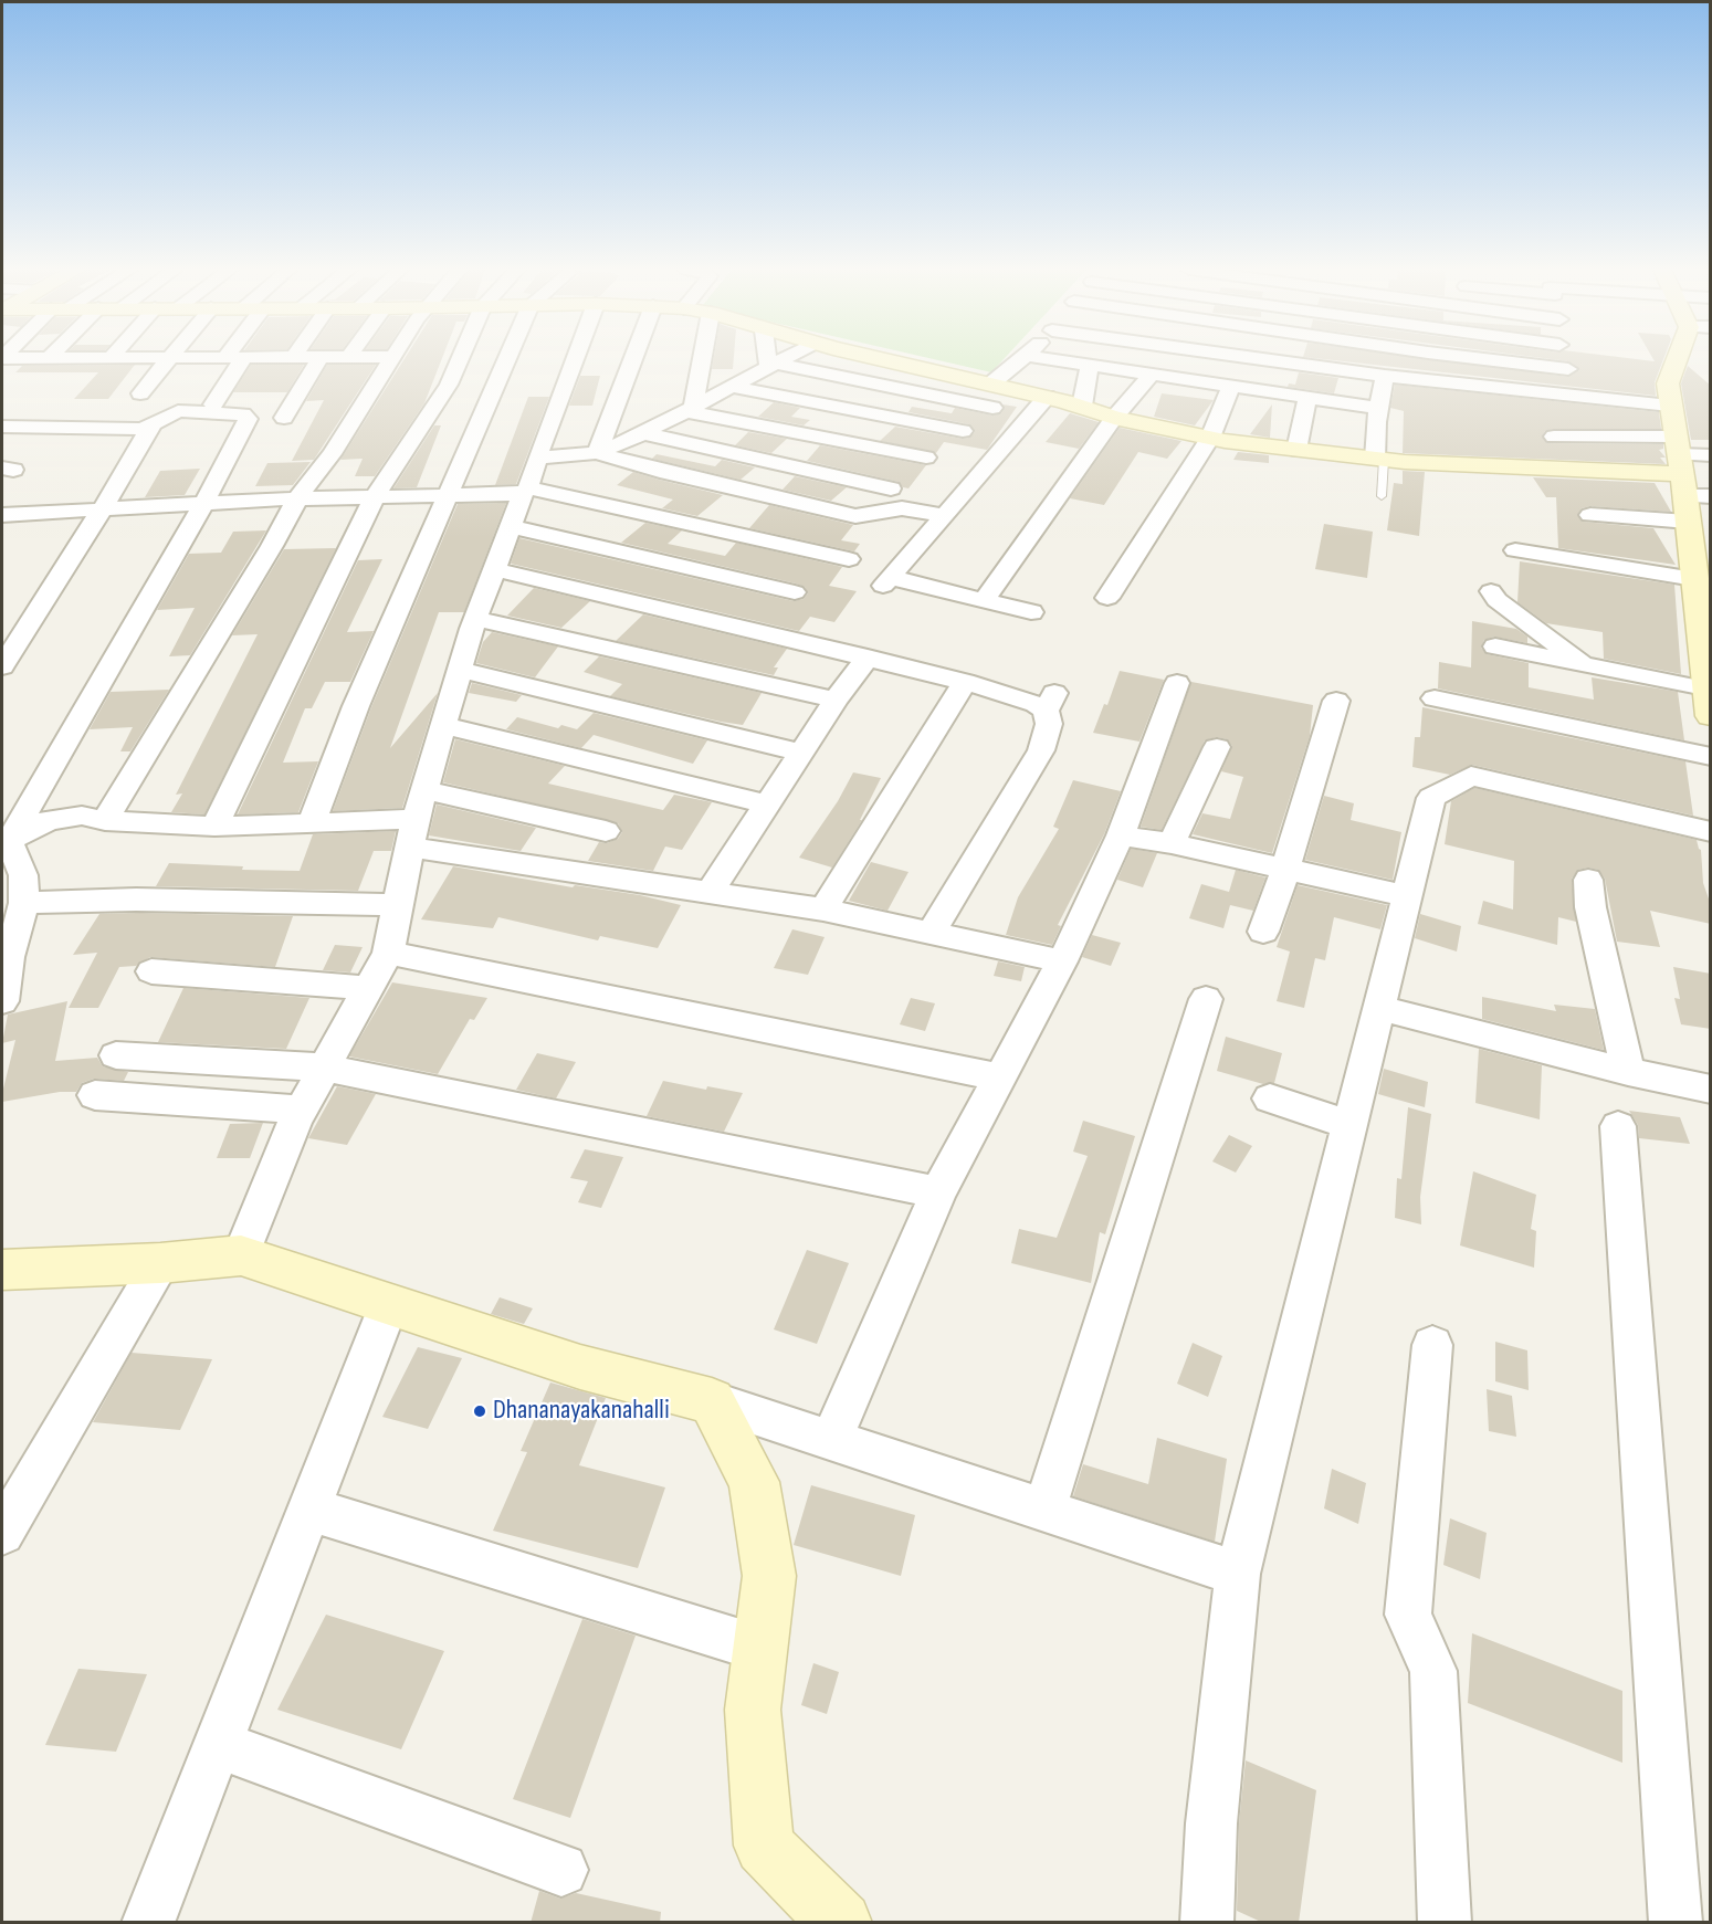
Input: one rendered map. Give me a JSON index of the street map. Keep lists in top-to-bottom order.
{
  "places": ["Dhananayakanahalli"]
}
